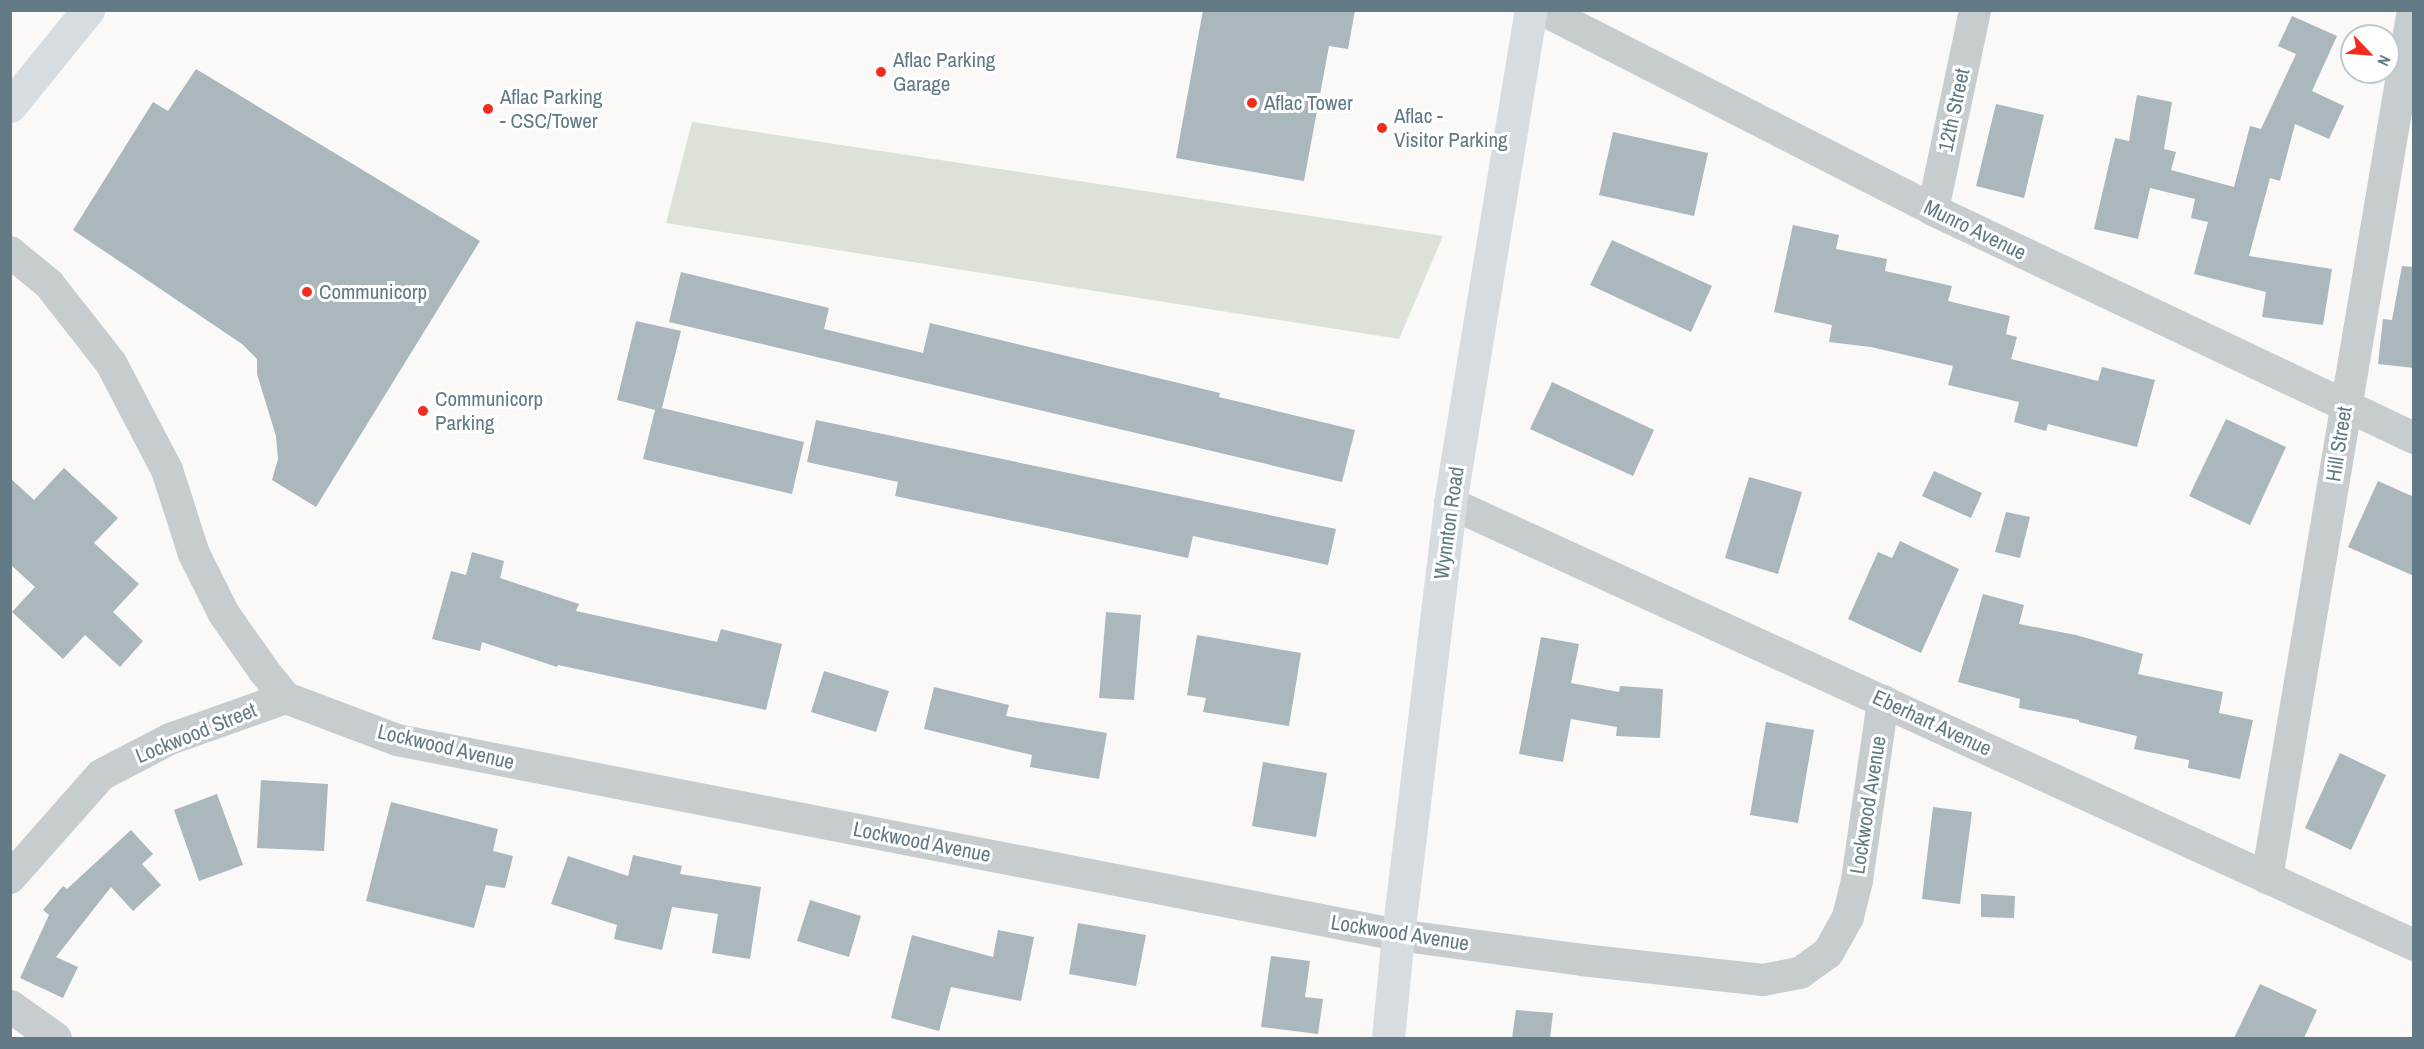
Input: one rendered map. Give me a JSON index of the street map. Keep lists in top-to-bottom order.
{
  "streets": {
    "main road": ["Wynnton Road"],
    "street": [
      "12th Street",
      "Munro Avenue",
      "Hill Street",
      "Eberhart Avenue",
      "Lockwood Street",
      "Lockwood Avenue"
    ]
  },
  "crossings": [
    ["12th Street", "Munro Avenue"],
    ["Munro Avenue", "Hill Street"],
    ["Hill Street", "Eberhart Avenue"],
    ["Wynnton Road", "Eberhart Avenue"],
    ["Wynnton Road", "Lockwood Avenue"],
    ["Eberhart Avenue", "Lockwood Avenue"],
    ["Lockwood Street", "Lockwood Avenue"]
  ],
  "places": [
    "Aflac Parking Garage",
    "Aflac Tower",
    "Aflac Parking - CSC/Tower",
    "Aflac - Visitor Parking",
    "Communicorp",
    "Communicorp Parking"
  ],
  "north": "bottom right"
}
